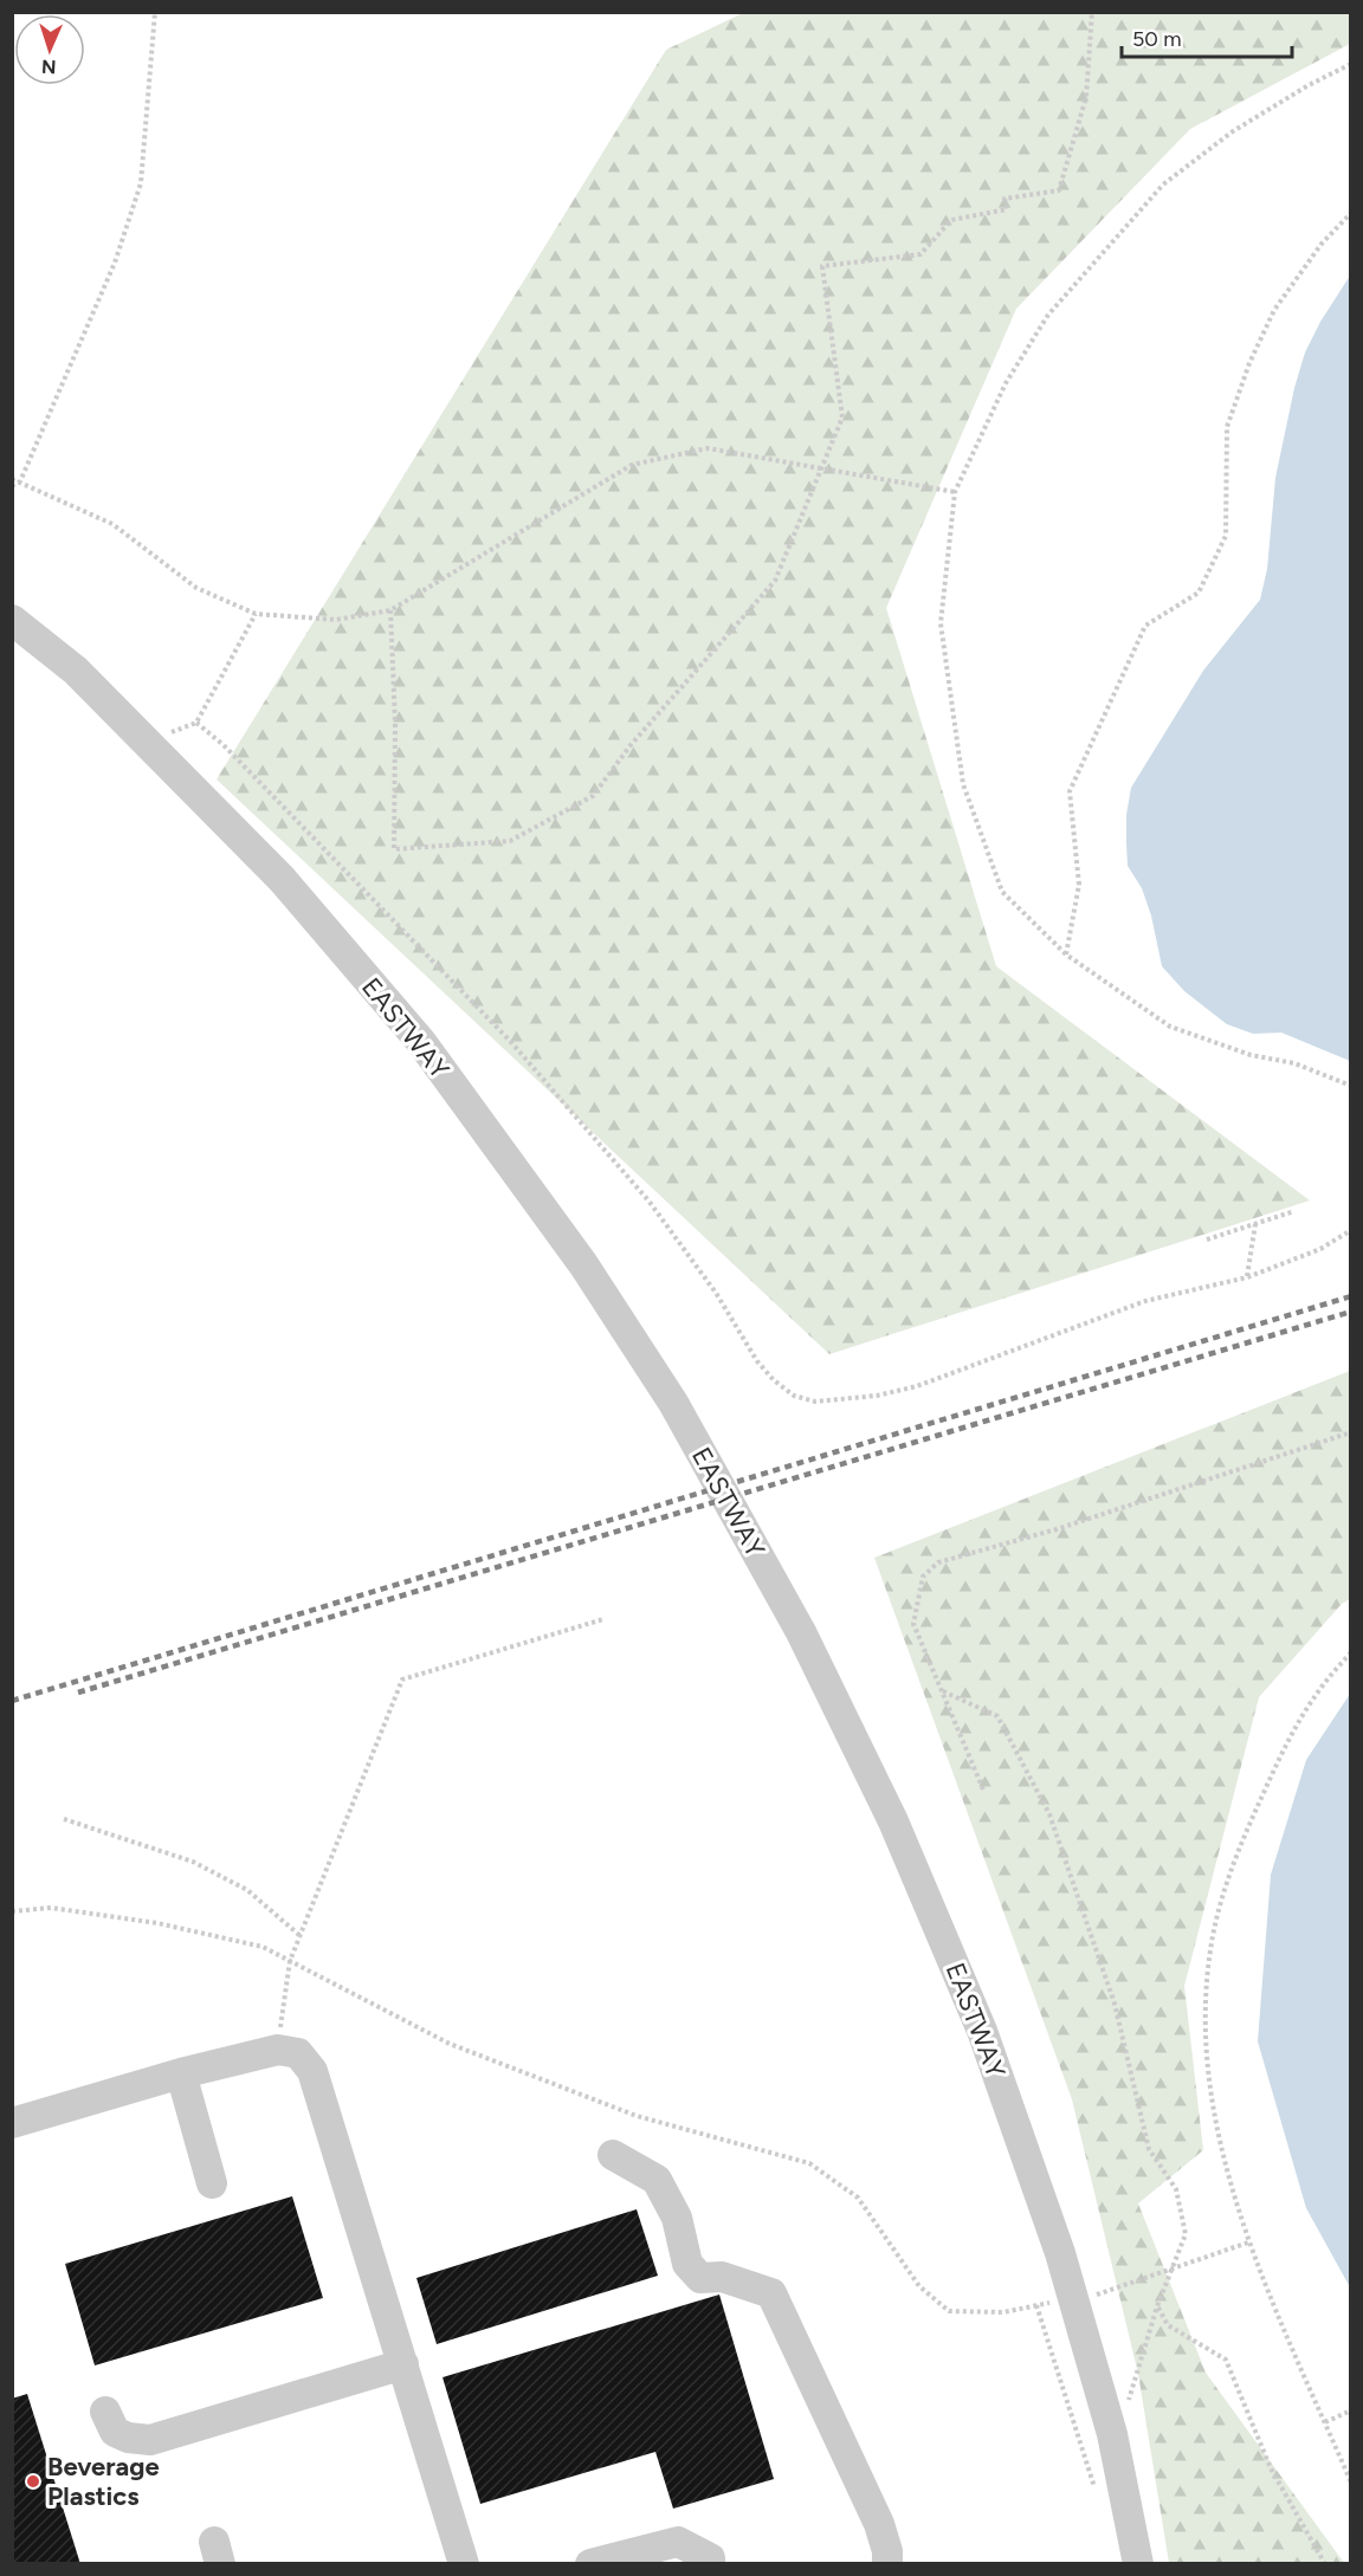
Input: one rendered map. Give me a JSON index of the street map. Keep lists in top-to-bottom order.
{
  "streets": {
    "street": ["EASTWAY"]
  },
  "places": ["Beverage Plastics"],
  "scale_bar": "50 m",
  "north": "bottom"
}
